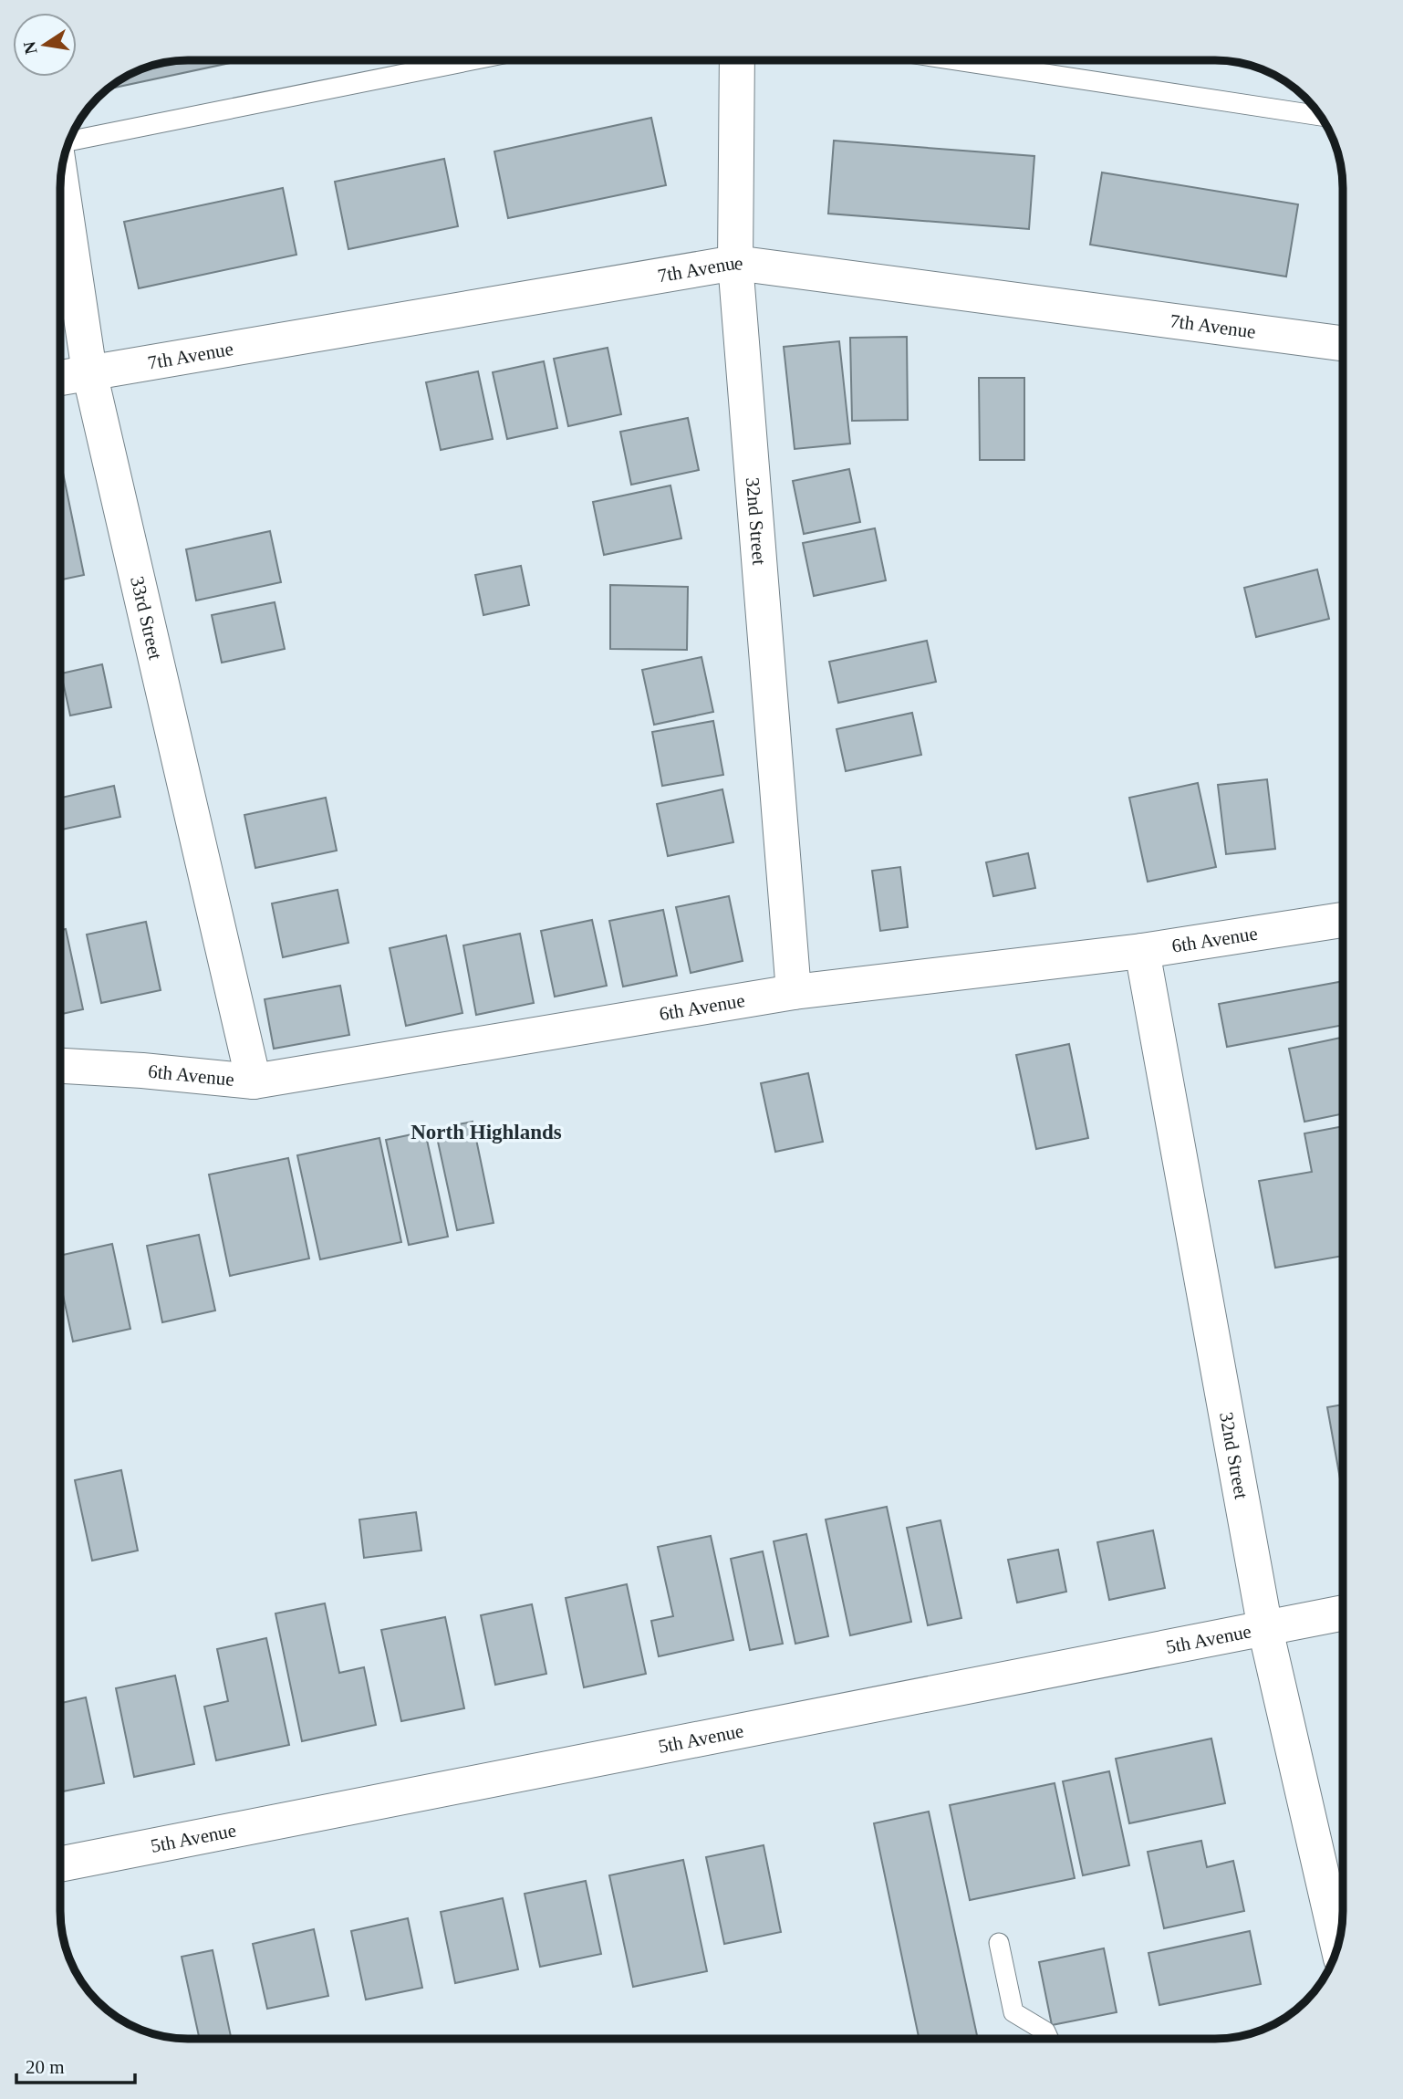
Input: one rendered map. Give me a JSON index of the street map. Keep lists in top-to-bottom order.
{
  "streets": {
    "street": [
      "7th Avenue",
      "32nd Street",
      "33rd Street",
      "6th Avenue",
      "5th Avenue"
    ]
  },
  "crossings": [
    ["7th Avenue", "32nd Street"],
    ["7th Avenue", "33rd Street"],
    ["32nd Street", "6th Avenue"],
    ["32nd Street", "5th Avenue"],
    ["33rd Street", "6th Avenue"]
  ],
  "districts": ["North Highlands"],
  "scale_bar": "20 m",
  "north": "left"
}
